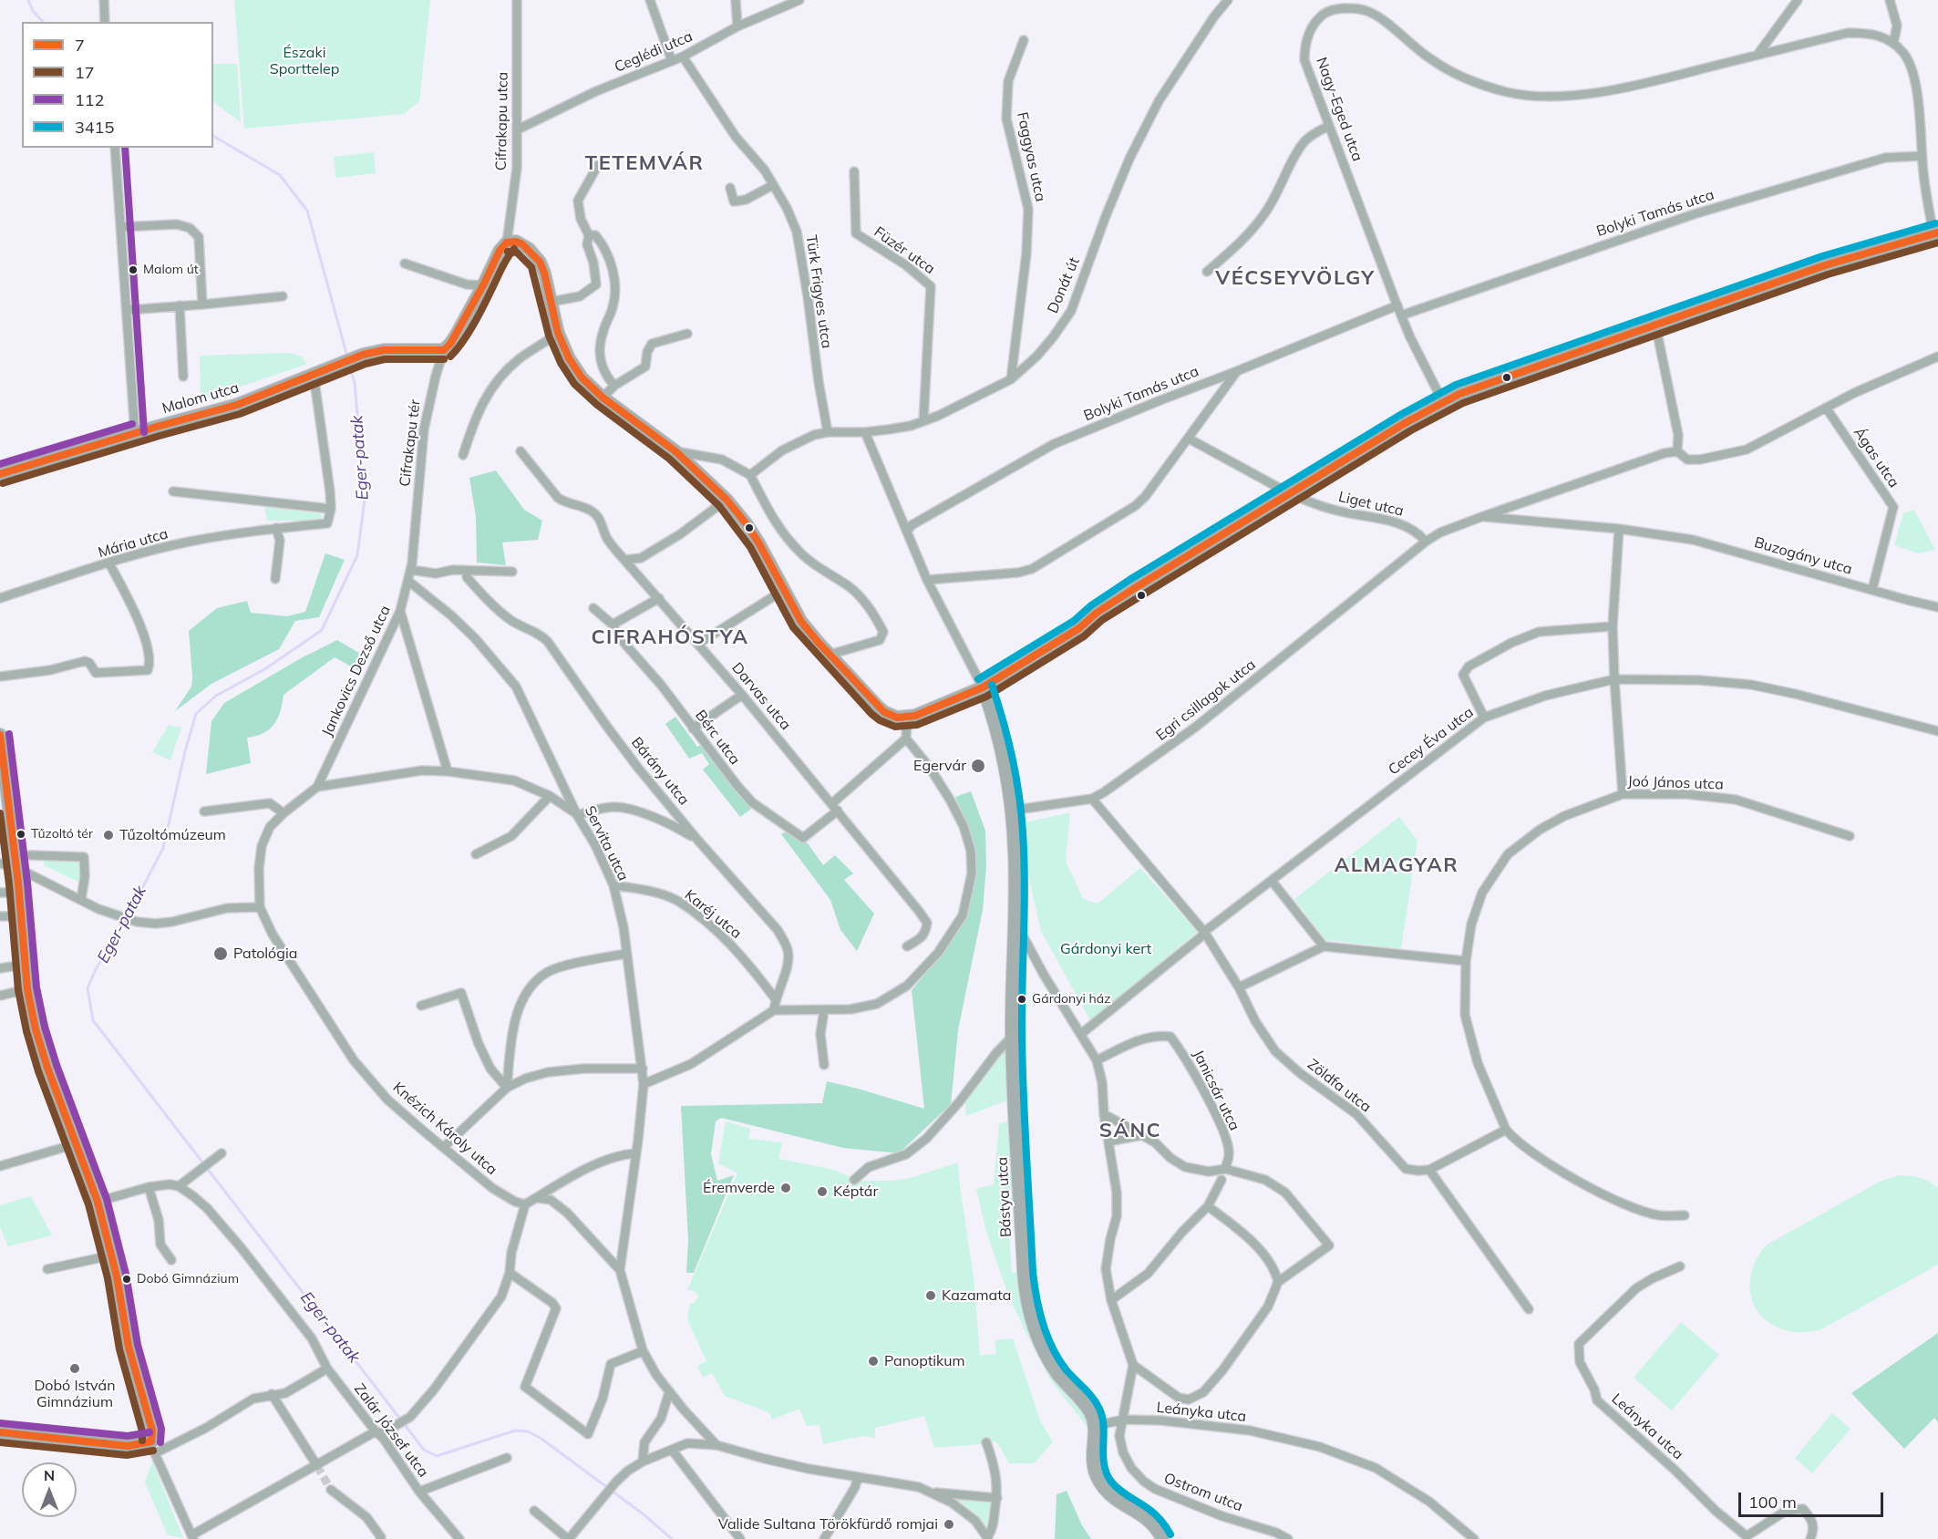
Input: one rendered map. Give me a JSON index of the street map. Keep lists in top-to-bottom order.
{
  "streets": {
    "main road": ["Malom utca", "Bástya utca"],
    "street": [
      "Ceglédi utca",
      "Nagy-Eged utca",
      "Cifrakapu utca",
      "Faggyas utca",
      "Bolyki Tamás utca",
      "Füzér utca",
      "Donát út",
      "Türk Frigyes utca",
      "Cifrakapu tér",
      "Ágas utca",
      "Liget utca",
      "Mária utca",
      "Buzogány utca",
      "Jankovics Dezső utca",
      "Darvas utca",
      "Egri csillagok utca",
      "Bérc utca",
      "Cecey Éva utca",
      "Bárány utca",
      "Joó János utca",
      "Servita utca",
      "Karéj utca",
      "Zöldfa utca",
      "Janicsár utca",
      "Knézich Károly utca",
      "Leányka utca",
      "Zalár József utca",
      "Ostrom utca"
    ]
  },
  "crossings": [
    ["Ceglédi utca", "Cifrakapu utca"],
    ["Ceglédi utca", "Türk Frigyes utca"],
    ["Nagy-Eged utca", "Bolyki Tamás utca"],
    ["Faggyas utca", "Donát út"],
    ["Füzér utca", "Donát út"],
    ["Donát út", "Türk Frigyes utca"],
    ["Cifrakapu tér", "Jankovics Dezső utca"],
    ["Ágas utca", "Buzogány utca"],
    ["Liget utca", "Egri csillagok utca"],
    ["Buzogány utca", "Egri csillagok utca"],
    ["Jankovics Dezső utca", "Servita utca"],
    ["Darvas utca", "Bérc utca"],
    ["Egri csillagok utca", "Zöldfa utca"],
    ["Egri csillagok utca", "Bástya utca"],
    ["Cecey Éva utca", "Zöldfa utca"],
    ["Bárány utca", "Karéj utca"],
    ["Servita utca", "Karéj utca"],
    ["Bástya utca", "Leányka utca"],
    ["Leányka utca", "Ostrom utca"]
  ],
  "districts": [
    "TETEMVÁR",
    "VÉCSEYVÖLGY",
    "CIFRAHÓSTYA",
    "ALMAGYAR",
    "SÁNC"
  ],
  "water": ["Eger-patak"],
  "parks": ["Északi Sporttelep", "Gárdonyi kert"],
  "places": [
    "Malom út",
    "Egervár",
    "Tűzoltó tér",
    "Tűzoltómúzeum",
    "Patológia",
    "Gárdonyi ház",
    "Éremverde",
    "Képtár",
    "Dobó Gimnázium",
    "Kazamata",
    "Panoptikum",
    "Dobó István Gimnázium",
    "Valide Sultana Törökfürdő romjai"
  ],
  "lines": [
    "transit line 112",
    "transit line 3415",
    "transit line 7",
    "transit line 17"
  ],
  "legend": [
    "7",
    "17",
    "112",
    "3415"
  ],
  "scale_bar": "100 m",
  "north": "top"
}
